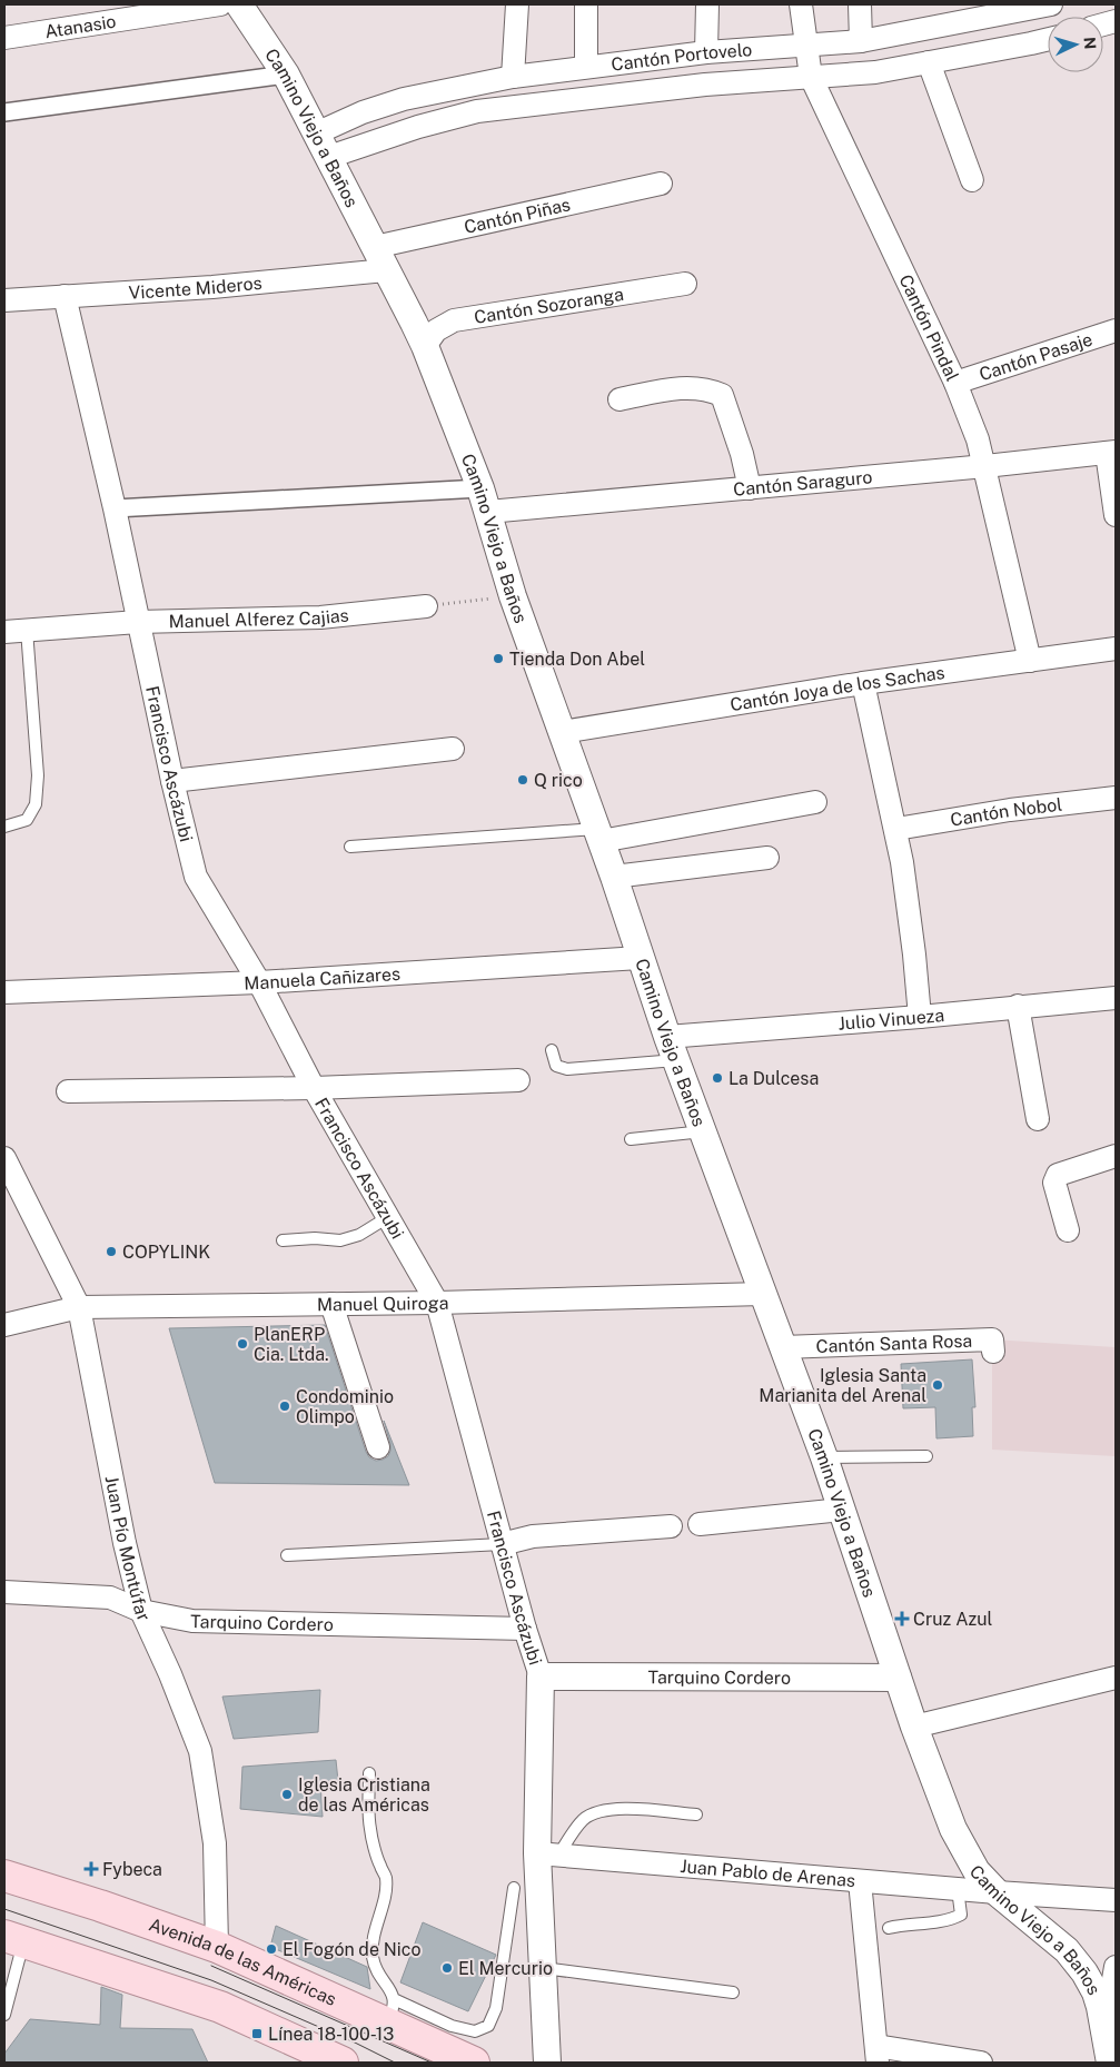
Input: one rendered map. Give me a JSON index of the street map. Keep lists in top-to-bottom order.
{
  "streets": {
    "main road": ["Avenida de las Américas"],
    "street": [
      "Atanasio",
      "Cantón Portovelo",
      "Camino Viejo a Baños",
      "Cantón Piñas",
      "Vicente Mideros",
      "Cantón Sozoranga",
      "Cantón Pindal",
      "Cantón Pasaje",
      "Cantón Saraguro",
      "Manuel Alferez Cajias",
      "Cantón Joya de los Sachas",
      "Francisco Ascázubi",
      "Cantón Nobol",
      "Manuela Cañizares",
      "Julio Vinueza",
      "Manuel Quiroga",
      "Cantón Santa Rosa",
      "Juan Pío Montúfar",
      "Tarquino Cordero",
      "Juan Pablo de Arenas"
    ]
  },
  "crossings": [
    ["Cantón Portovelo", "Camino Viejo a Baños"],
    ["Cantón Portovelo", "Cantón Pindal"],
    ["Camino Viejo a Baños", "Cantón Piñas"],
    ["Camino Viejo a Baños", "Vicente Mideros"],
    ["Camino Viejo a Baños", "Cantón Sozoranga"],
    ["Camino Viejo a Baños", "Cantón Saraguro"],
    ["Camino Viejo a Baños", "Cantón Joya de los Sachas"],
    ["Camino Viejo a Baños", "Manuela Cañizares"],
    ["Camino Viejo a Baños", "Julio Vinueza"],
    ["Camino Viejo a Baños", "Manuel Quiroga"],
    ["Camino Viejo a Baños", "Cantón Santa Rosa"],
    ["Camino Viejo a Baños", "Tarquino Cordero"],
    ["Camino Viejo a Baños", "Juan Pablo de Arenas"],
    ["Vicente Mideros", "Francisco Ascázubi"],
    ["Cantón Pindal", "Cantón Pasaje"],
    ["Cantón Pindal", "Cantón Saraguro"],
    ["Cantón Pindal", "Cantón Joya de los Sachas"],
    ["Manuel Alferez Cajias", "Francisco Ascázubi"],
    ["Francisco Ascázubi", "Manuela Cañizares"],
    ["Francisco Ascázubi", "Manuel Quiroga"],
    ["Francisco Ascázubi", "Tarquino Cordero"],
    ["Francisco Ascázubi", "Juan Pablo de Arenas"],
    ["Manuel Quiroga", "Juan Pío Montúfar"],
    ["Juan Pío Montúfar", "Tarquino Cordero"],
    ["Juan Pío Montúfar", "Avenida de las Américas"]
  ],
  "places": {
    "other": [
      "Tienda Don Abel",
      "Q rico",
      "La Dulcesa",
      "COPYLINK",
      "PlanERP Cia. Ltda.",
      "Iglesia Santa Marianita del Arenal",
      "Condominio Olimpo",
      "Iglesia Cristiana de las Américas",
      "El Fogón de Nico",
      "El Mercurio"
    ],
    "health": ["Cruz Azul", "Fybeca"],
    "transit": ["Línea 18-100-13"]
  },
  "north": "right"
}
